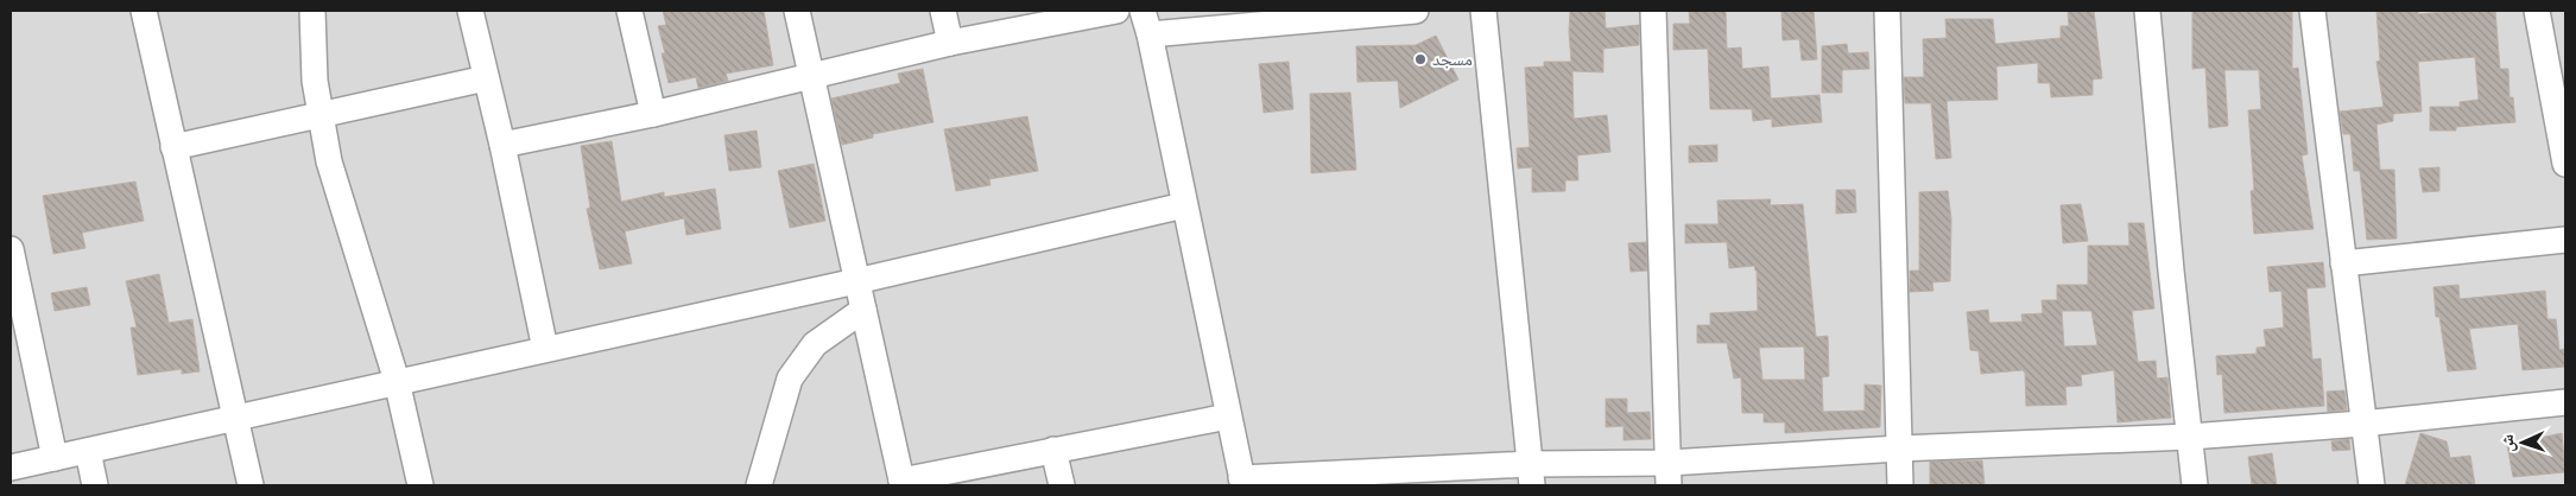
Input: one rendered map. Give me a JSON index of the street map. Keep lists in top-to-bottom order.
{
  "places": ["مسجد"],
  "north": "left"
}
